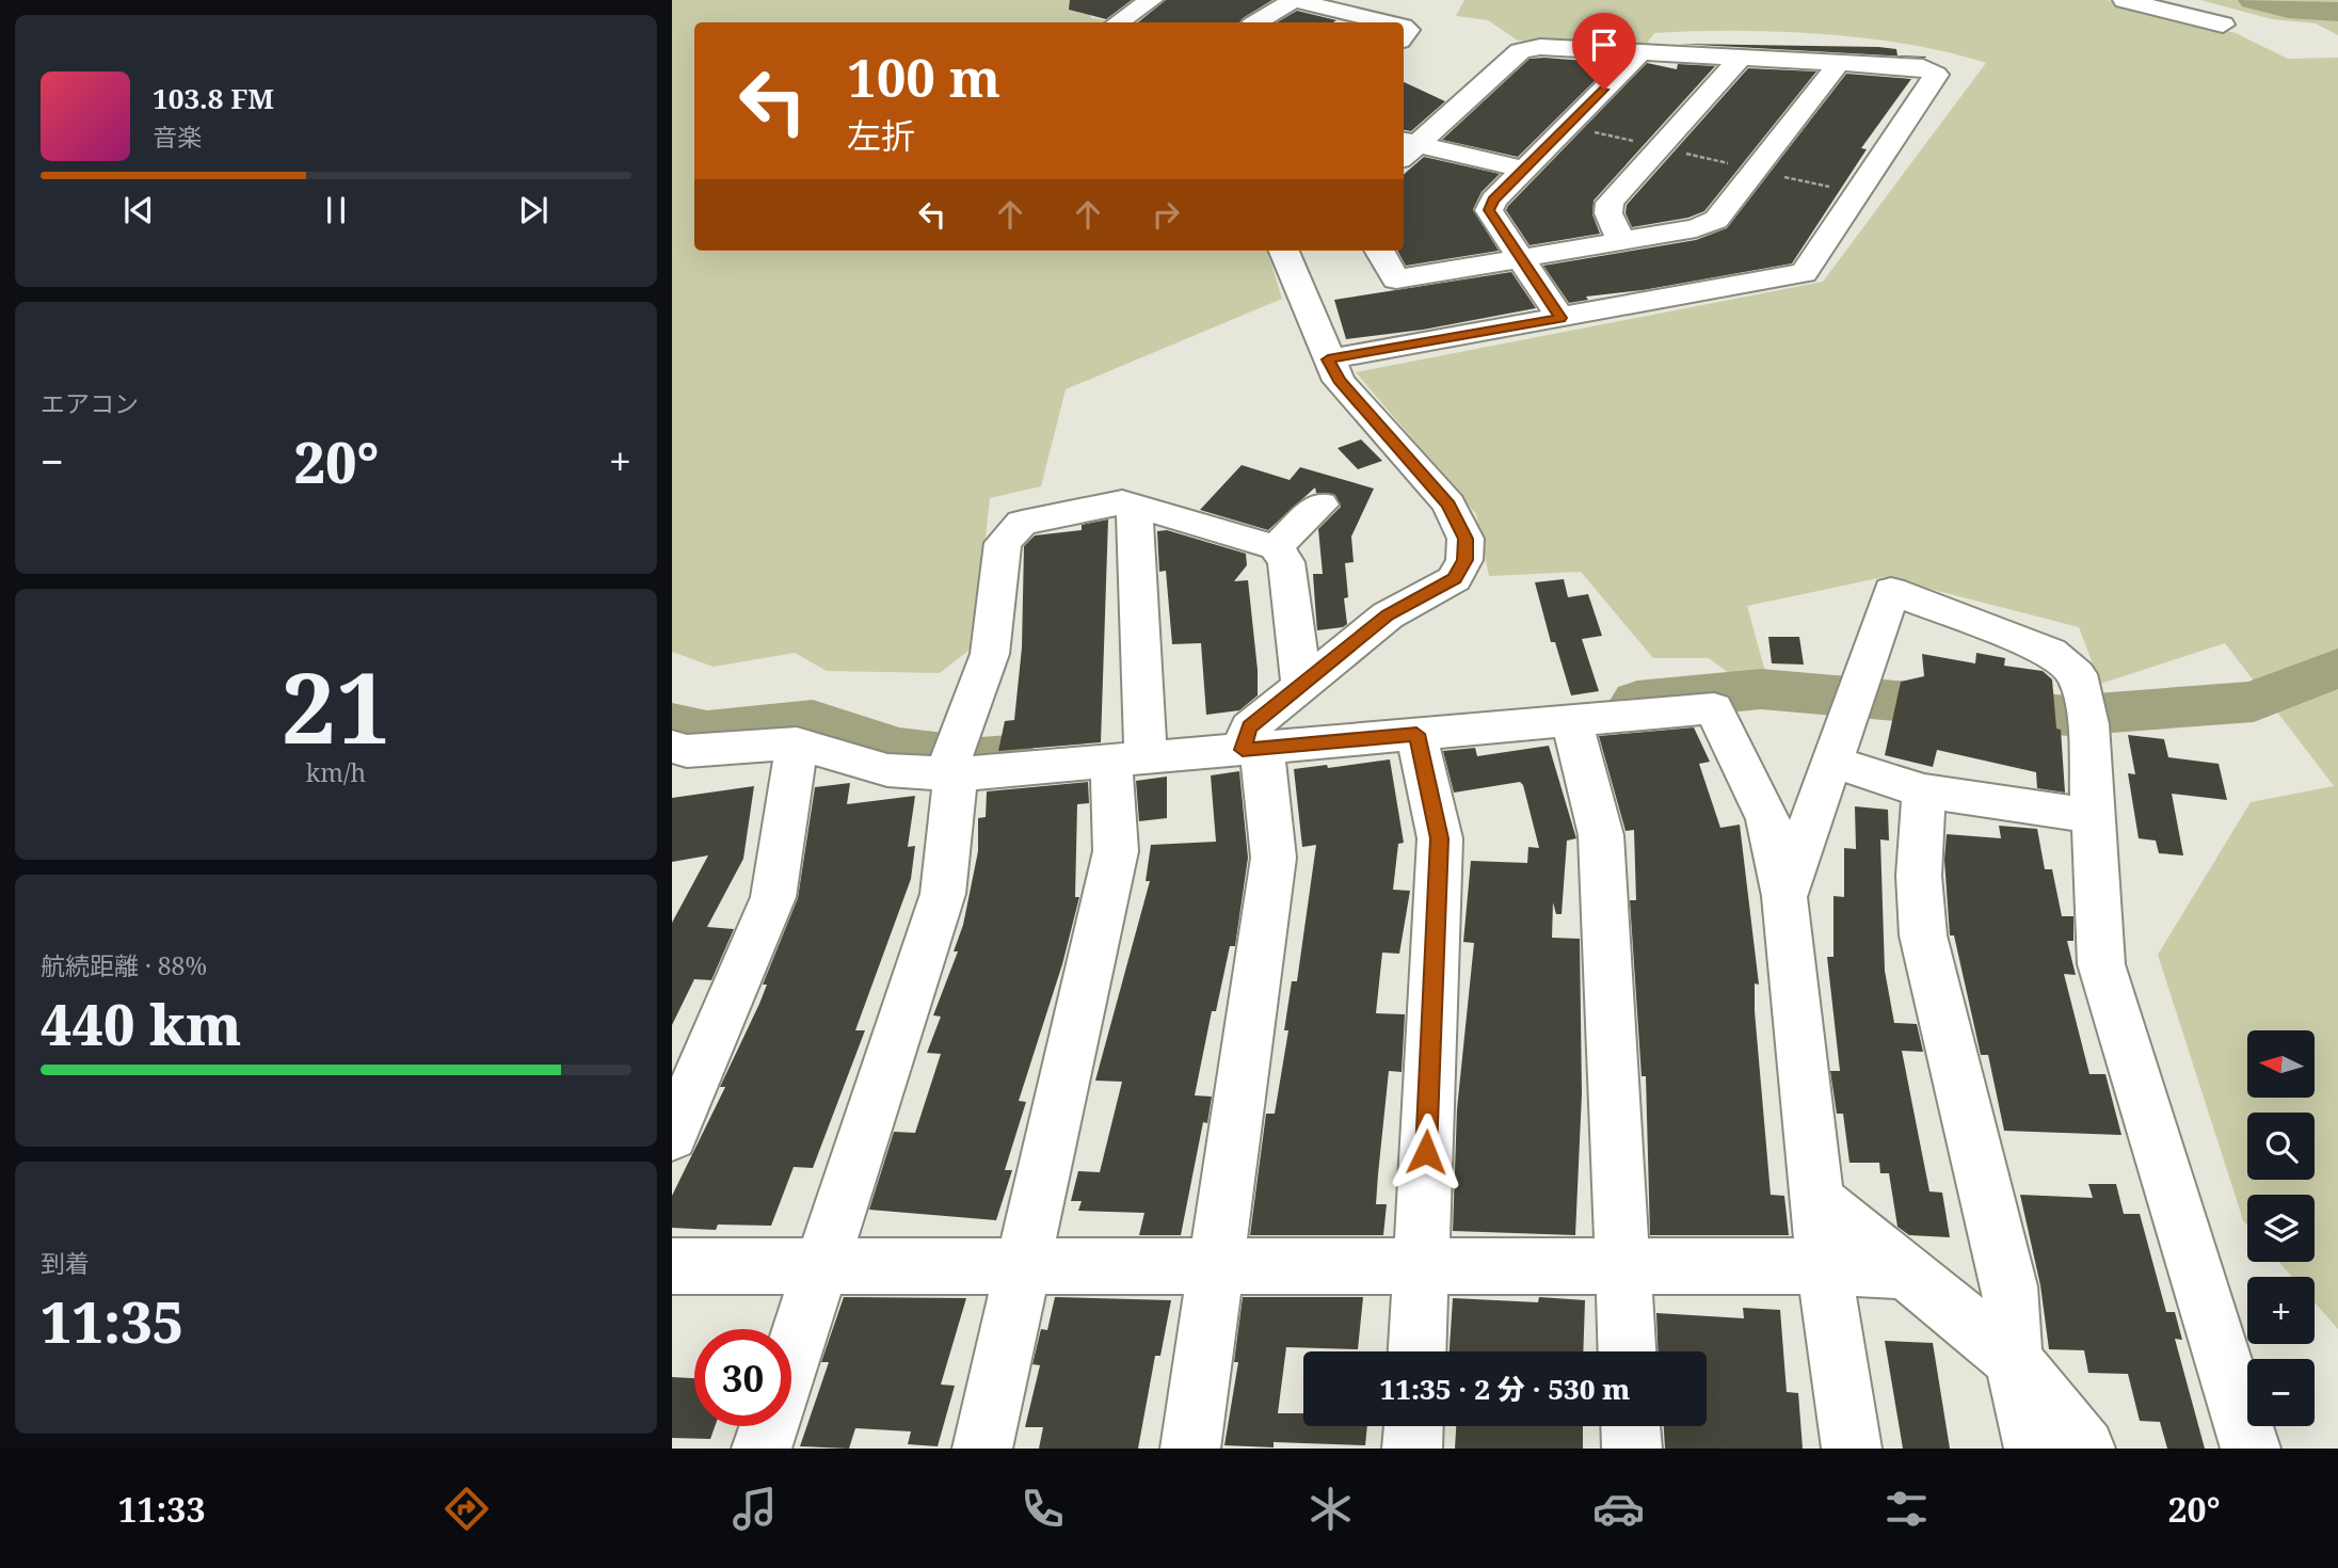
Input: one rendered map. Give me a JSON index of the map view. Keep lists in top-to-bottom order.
{
  "north": "left",
  "page": {
    "turn": ["100 m", "左折"],
    "song": ["103.8 FM", "音楽"],
    "tile": [
      "エアコン",
      ["21", "km/h"],
      ["航続距離 · 88%", "440 km"],
      ["到着", "11:35"]
    ],
    "heat": ["−", "20°", "+"],
    "map_buttons": ["+", "−"],
    "limit": "30",
    "trip": "11:35 · 2 分 · 530 m",
    "tabs": ["11:33", "20°"]
  }
}
